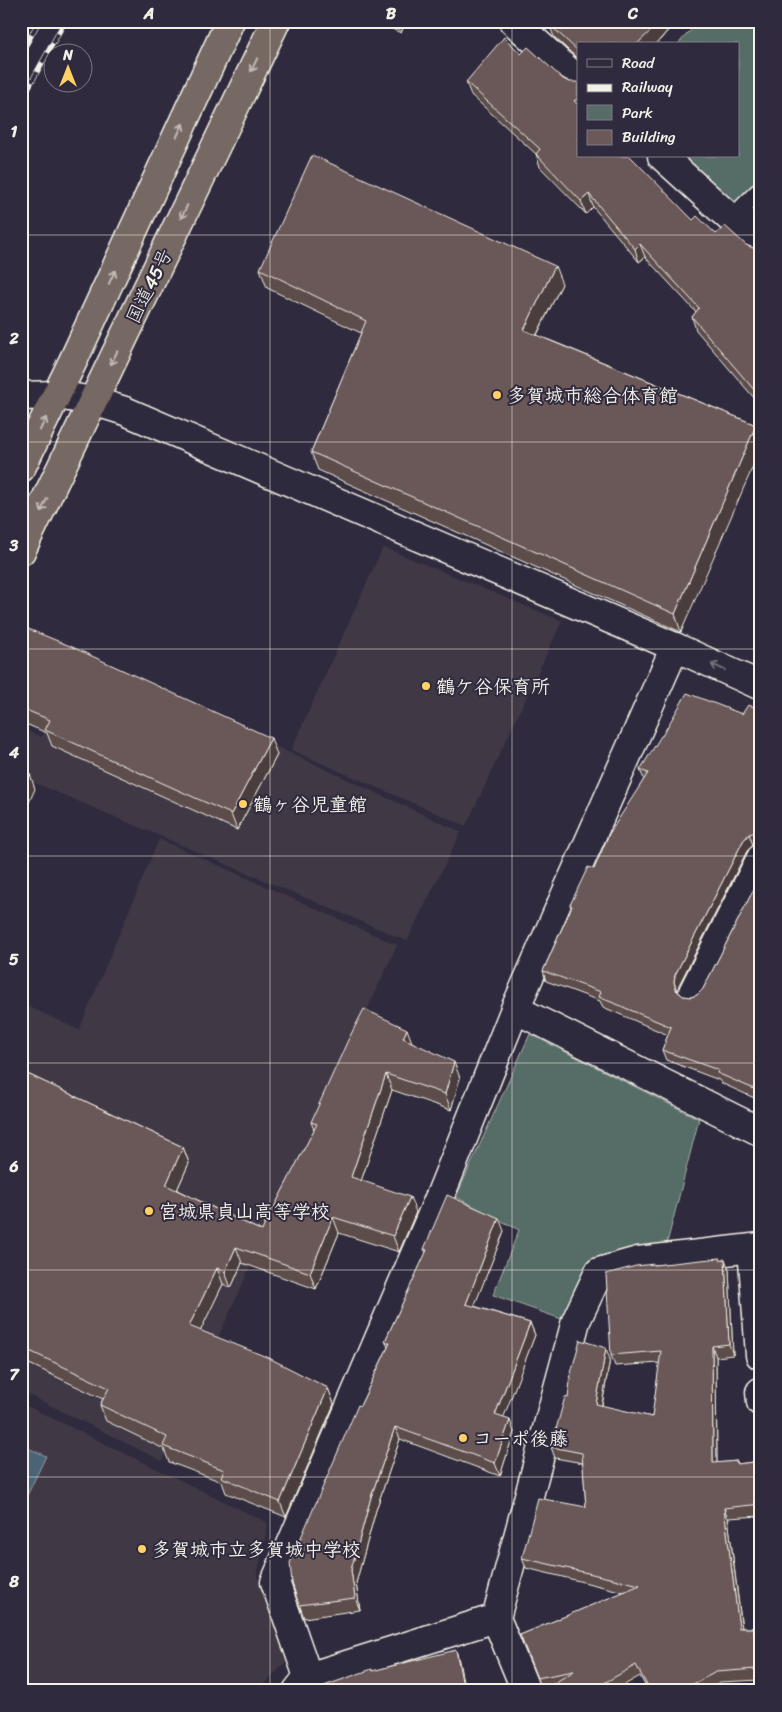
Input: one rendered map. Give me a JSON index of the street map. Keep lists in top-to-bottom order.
{
  "streets": {
    "highway": ["国道45号"]
  },
  "places": [
    "多賀城市総合体育館",
    "鶴ケ谷保育所",
    "鶴ヶ谷児童館",
    "宮城県貞山高等学校",
    "コーポ後藤",
    "多賀城市立多賀城中学校"
  ],
  "legend": [
    "Road",
    "Railway",
    "Park",
    "Building"
  ],
  "north": "top",
  "grid": {
    "columns": ["A", "B", "C"],
    "rows": [
      "1",
      "2",
      "3",
      "4",
      "5",
      "6",
      "7",
      "8"
    ]
  }
}
